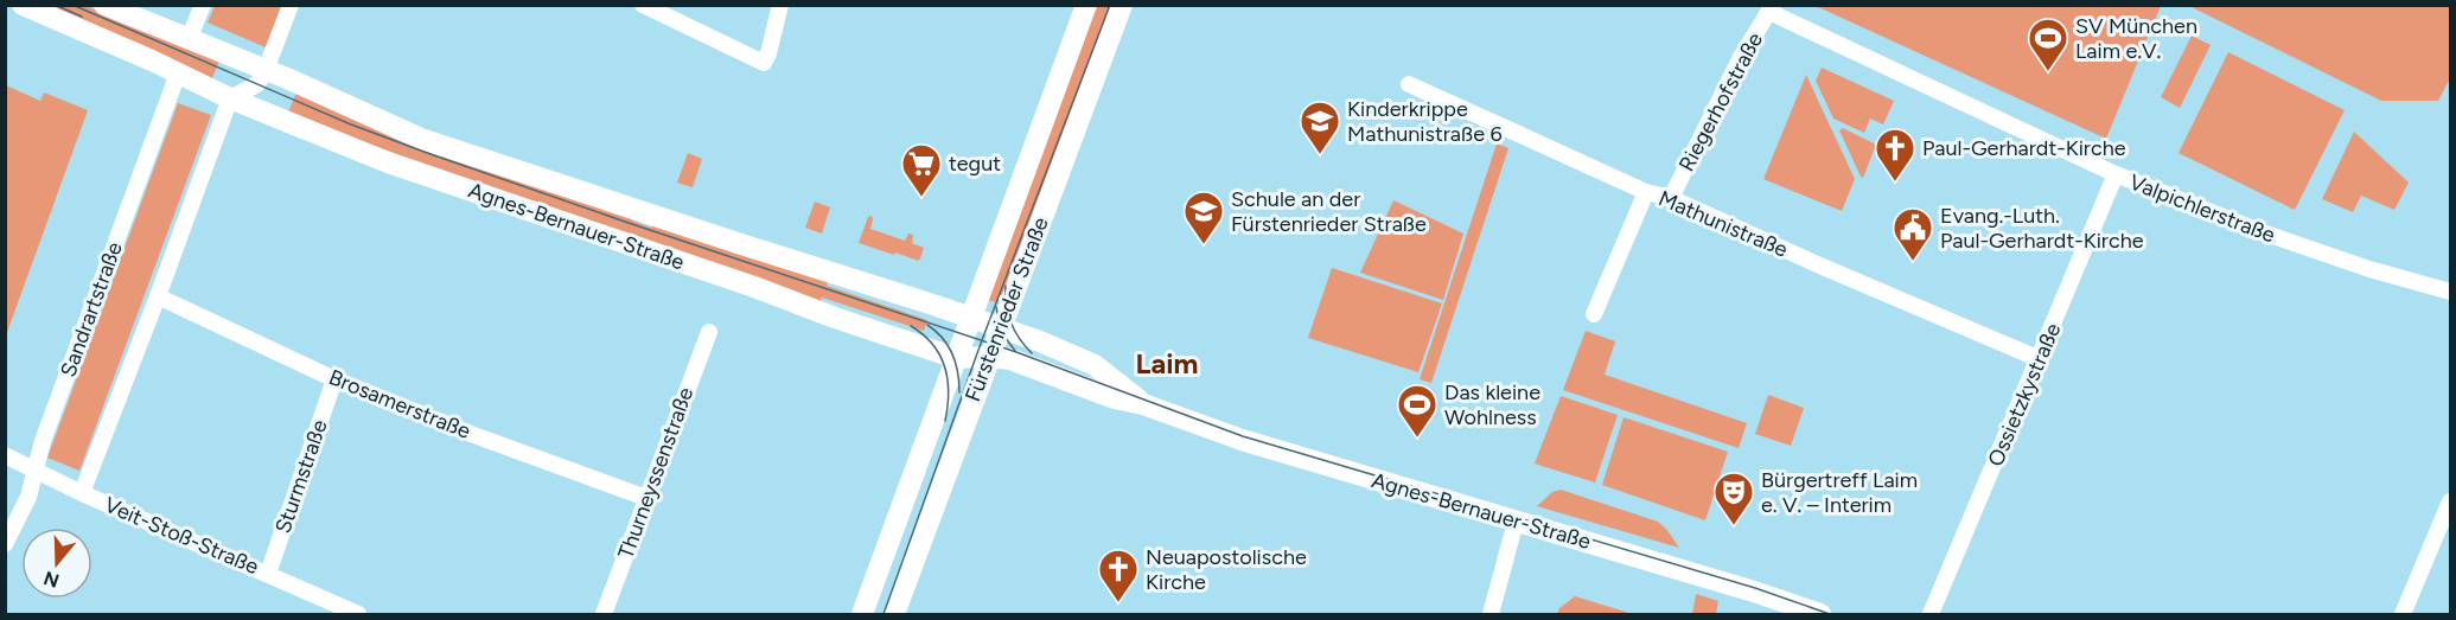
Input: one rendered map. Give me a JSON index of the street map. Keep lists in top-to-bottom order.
{
  "streets": {
    "main road": ["Agnes-Bernauer-Straße", "Fürstenrieder Straße"],
    "street": [
      "Riegerhofstraße",
      "Valpichlerstraße",
      "Mathunistraße",
      "Sandrartstraße",
      "Ossietzkystraße",
      "Brosamerstraße",
      "Thurneyssenstraße",
      "Sturmstraße",
      "Veit-Stoß-Straße"
    ]
  },
  "crossings": [
    ["Riegerhofstraße", "Valpichlerstraße"],
    ["Riegerhofstraße", "Mathunistraße"],
    ["Valpichlerstraße", "Ossietzkystraße"],
    ["Mathunistraße", "Ossietzkystraße"],
    ["Agnes-Bernauer-Straße", "Sandrartstraße"],
    ["Agnes-Bernauer-Straße", "Fürstenrieder Straße"],
    ["Sandrartstraße", "Veit-Stoß-Straße"],
    ["Brosamerstraße", "Thurneyssenstraße"],
    ["Brosamerstraße", "Sturmstraße"],
    ["Sturmstraße", "Veit-Stoß-Straße"]
  ],
  "districts": ["Laim"],
  "places": {
    "sports": ["SV München Laim e.V.", "Das kleine Wohlness"],
    "school or university": ["Kinderkrippe Mathunistraße 6", "Schule an der Fürstenrieder Straße"],
    "church": ["Paul-Gerhardt-Kirche", "Neuapostolische Kirche"],
    "supermarket": ["tegut"],
    "public building": ["Evang.-Luth. Paul-Gerhardt-Kirche"],
    "theatre": ["Bürgertreff Laim e. V. – Interim"]
  },
  "north": "bottom"
}
